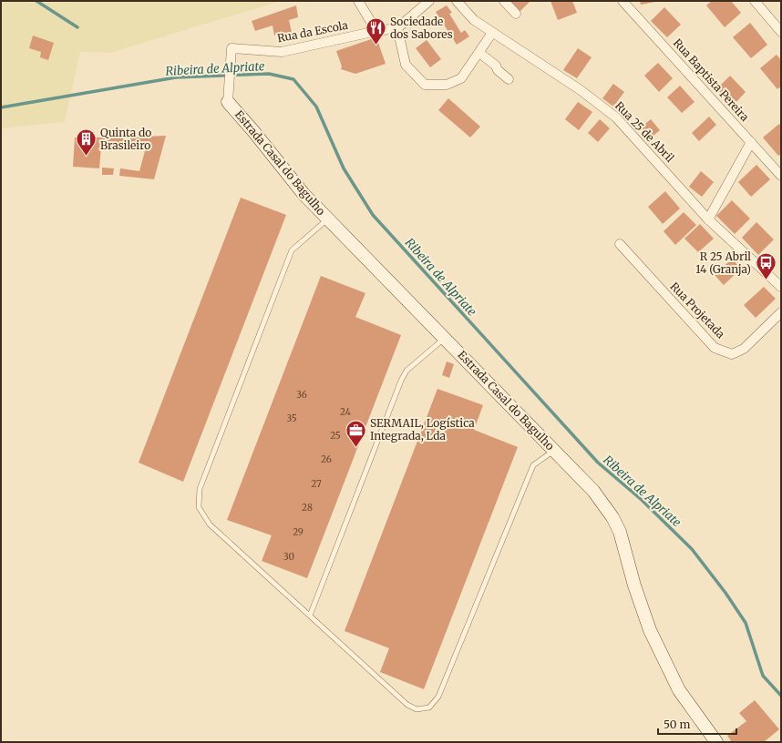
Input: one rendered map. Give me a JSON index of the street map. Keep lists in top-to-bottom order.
{
  "streets": {
    "street": [
      "Rua da Escola",
      "Rua Baptista Pereira",
      "Rua 25 de Abril",
      "Estrada Casal do Bagulho",
      "Rua Projetada"
    ]
  },
  "crossings": [
    ["Rua da Escola", "Estrada Casal do Bagulho"]
  ],
  "water": ["Ribeira de Alpriate"],
  "places": {
    "restaurant": ["Sociedade dos Sabores"],
    "building": ["Quinta do Brasileiro"],
    "bus stop": ["R 25 Abril 14 (Granja)"],
    "office": ["SERMAIL, Logística Integrada, Lda"]
  },
  "house_numbers": [
    "36",
    "24",
    "35",
    "25",
    "26",
    "27",
    "28",
    "29",
    "30"
  ],
  "scale_bar": "50 m"
}
